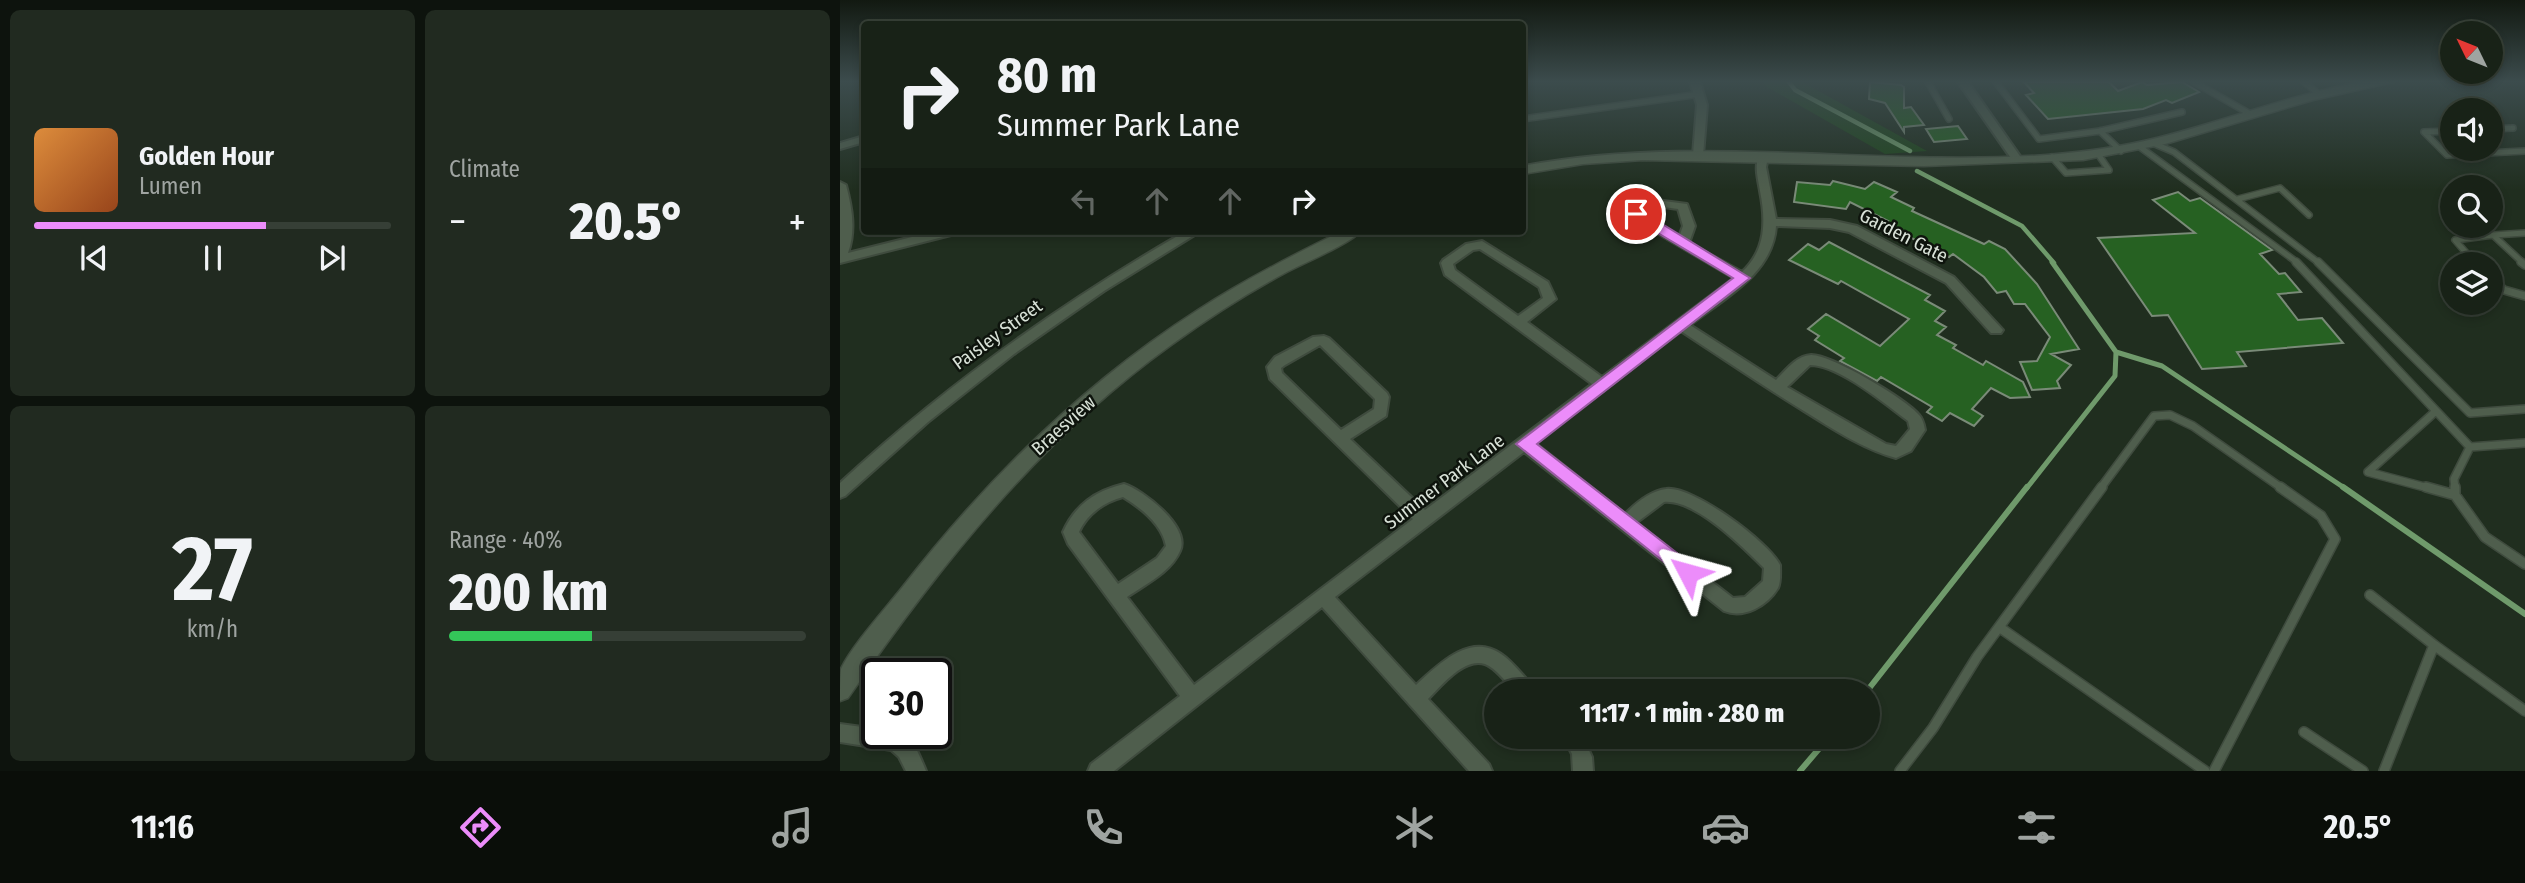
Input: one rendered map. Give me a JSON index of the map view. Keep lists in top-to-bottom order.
{
  "streets": {
    "street": [
      "Garden Gate",
      "Paisley Street",
      "Braesview",
      "Summer Park Lane"
    ]
  },
  "crossings": [
    ["Garden Gate", "Summer Park Lane"]
  ],
  "north": "top left",
  "page": {
    "tile": [
      "Climate",
      ["27", "km/h"],
      ["Range · 40%", "200 km"]
    ],
    "turn": ["80 m", "Summer Park Lane"],
    "song": ["Golden Hour", "Lumen"],
    "heat": ["−", "20.5°", "+"],
    "limit": "30",
    "trip": "11:17 · 1 min · 280 m",
    "tabs": ["11:16", "20.5°"]
  }
}
